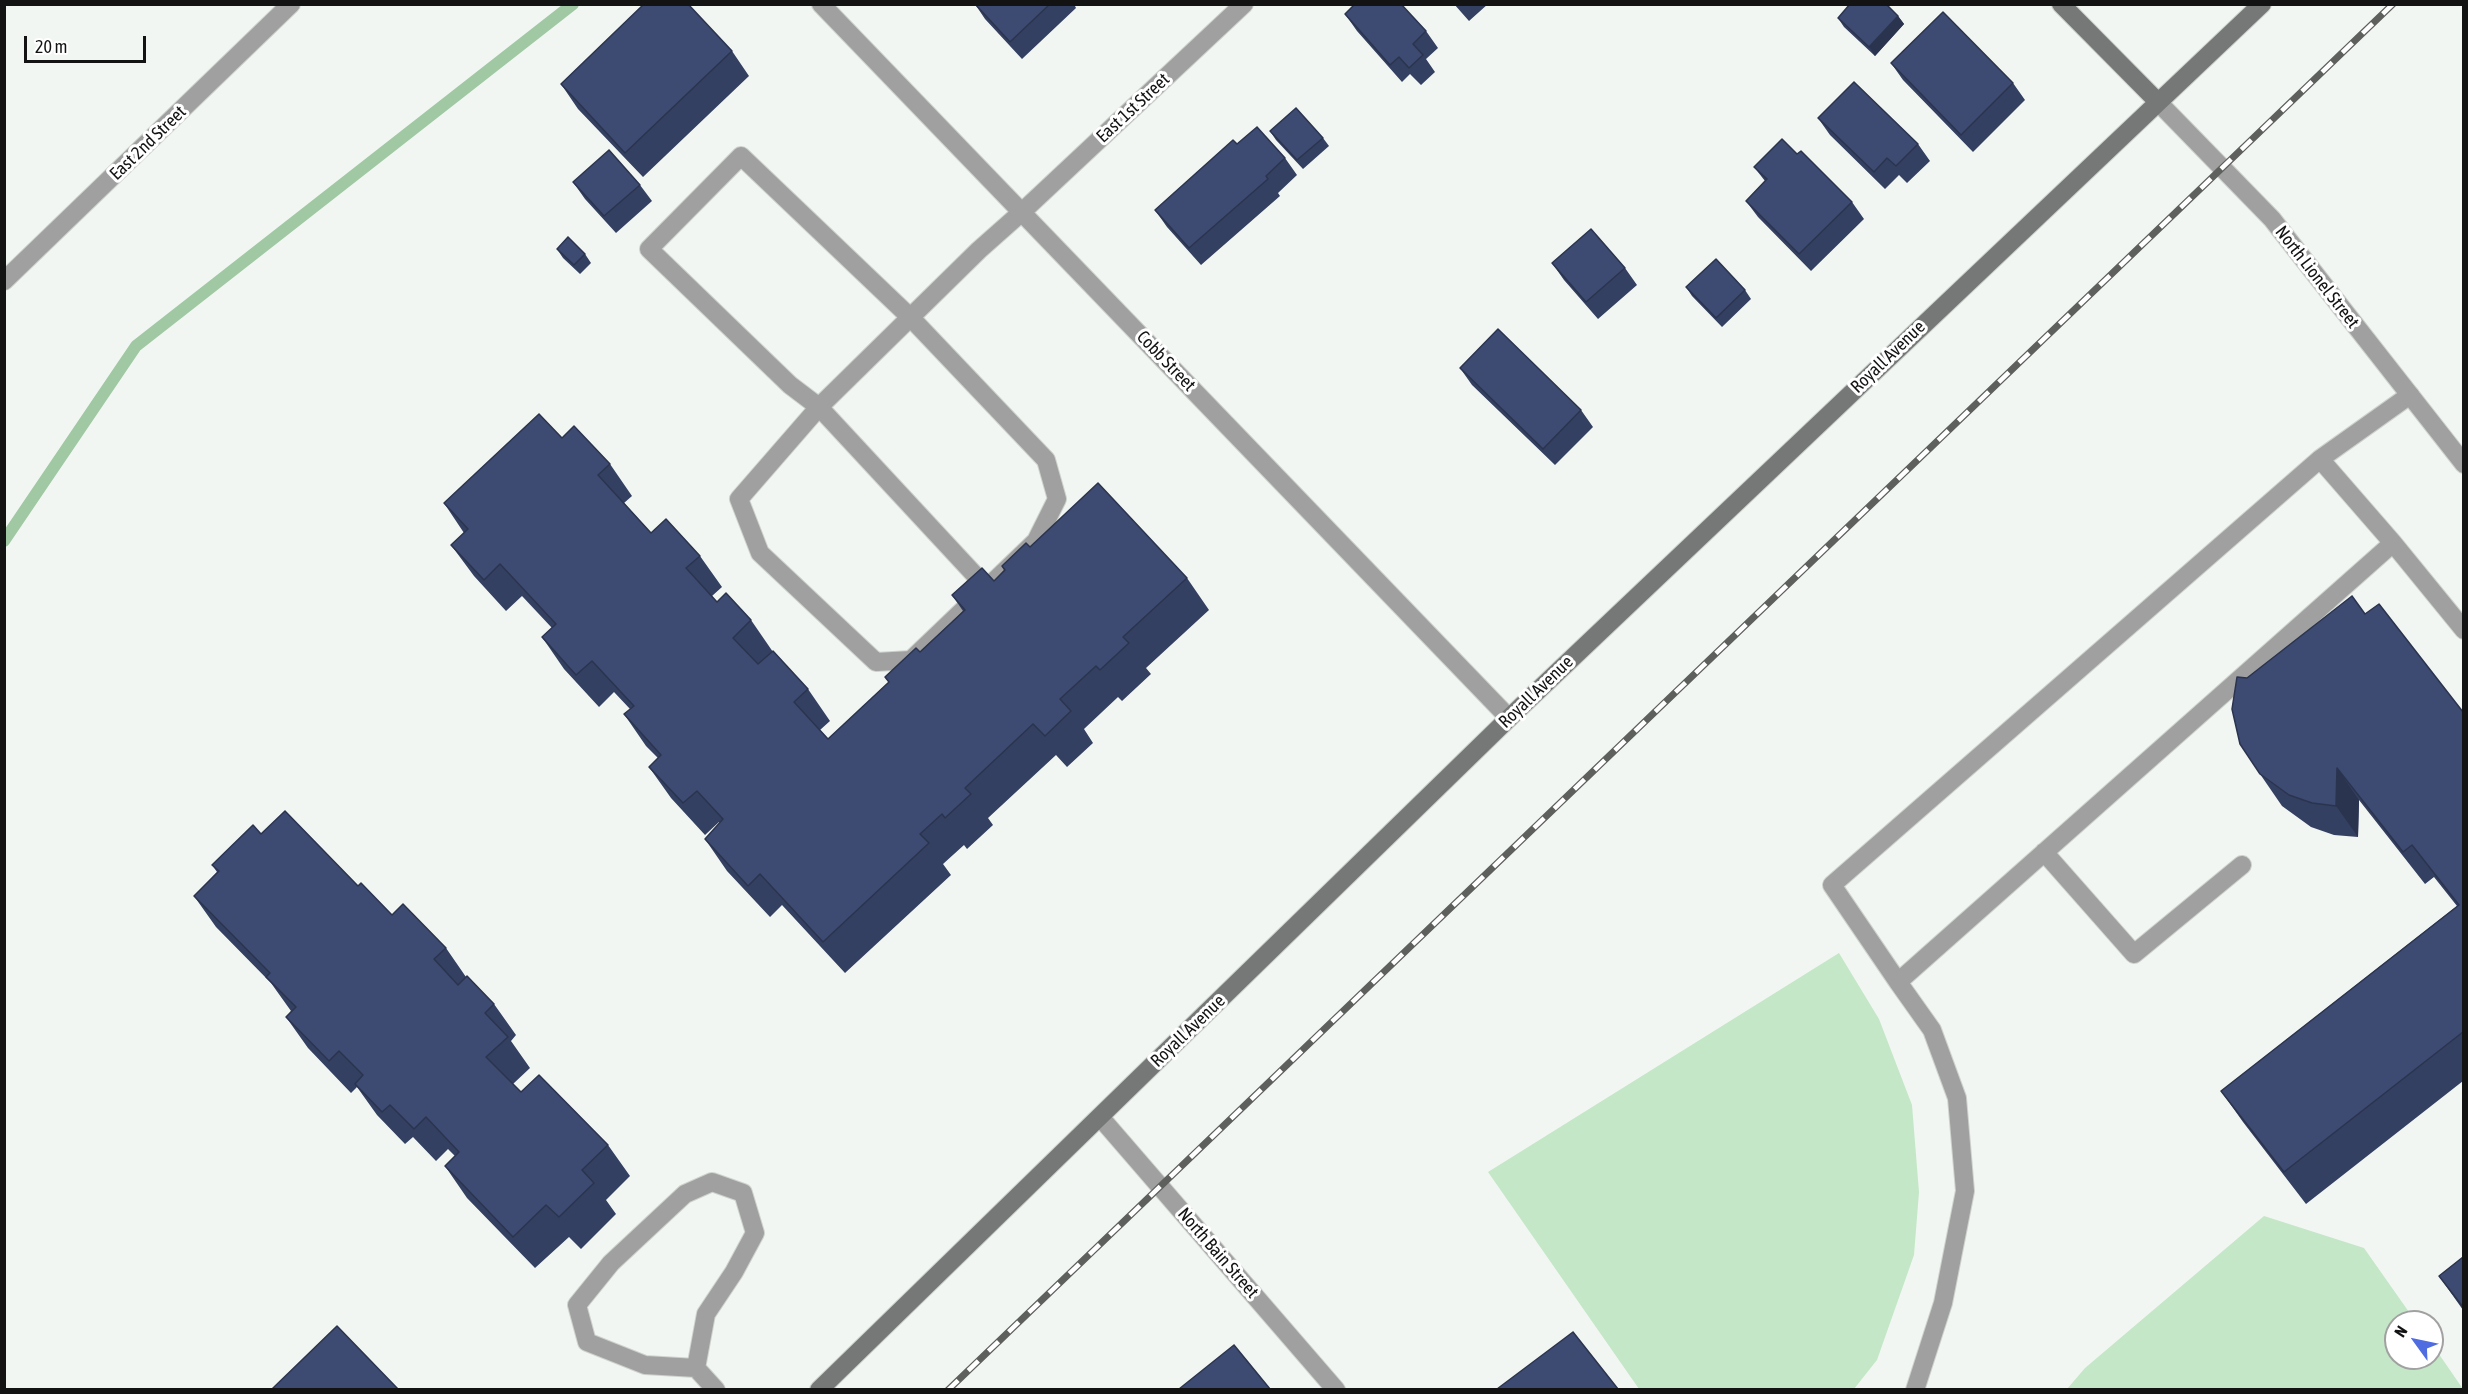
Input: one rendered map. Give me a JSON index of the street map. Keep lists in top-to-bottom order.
{
  "streets": {
    "street": [
      "East 1st Street",
      "East 2nd Street",
      "North Lionel Street",
      "Royall Avenue",
      "Cobb Street",
      "North Bain Street"
    ]
  },
  "crossings": [
    ["East 1st Street", "Cobb Street"],
    ["North Lionel Street", "Royall Avenue"],
    ["Royall Avenue", "Cobb Street"],
    ["Royall Avenue", "North Bain Street"]
  ],
  "scale_bar": "20 m",
  "north": "top left"
}
